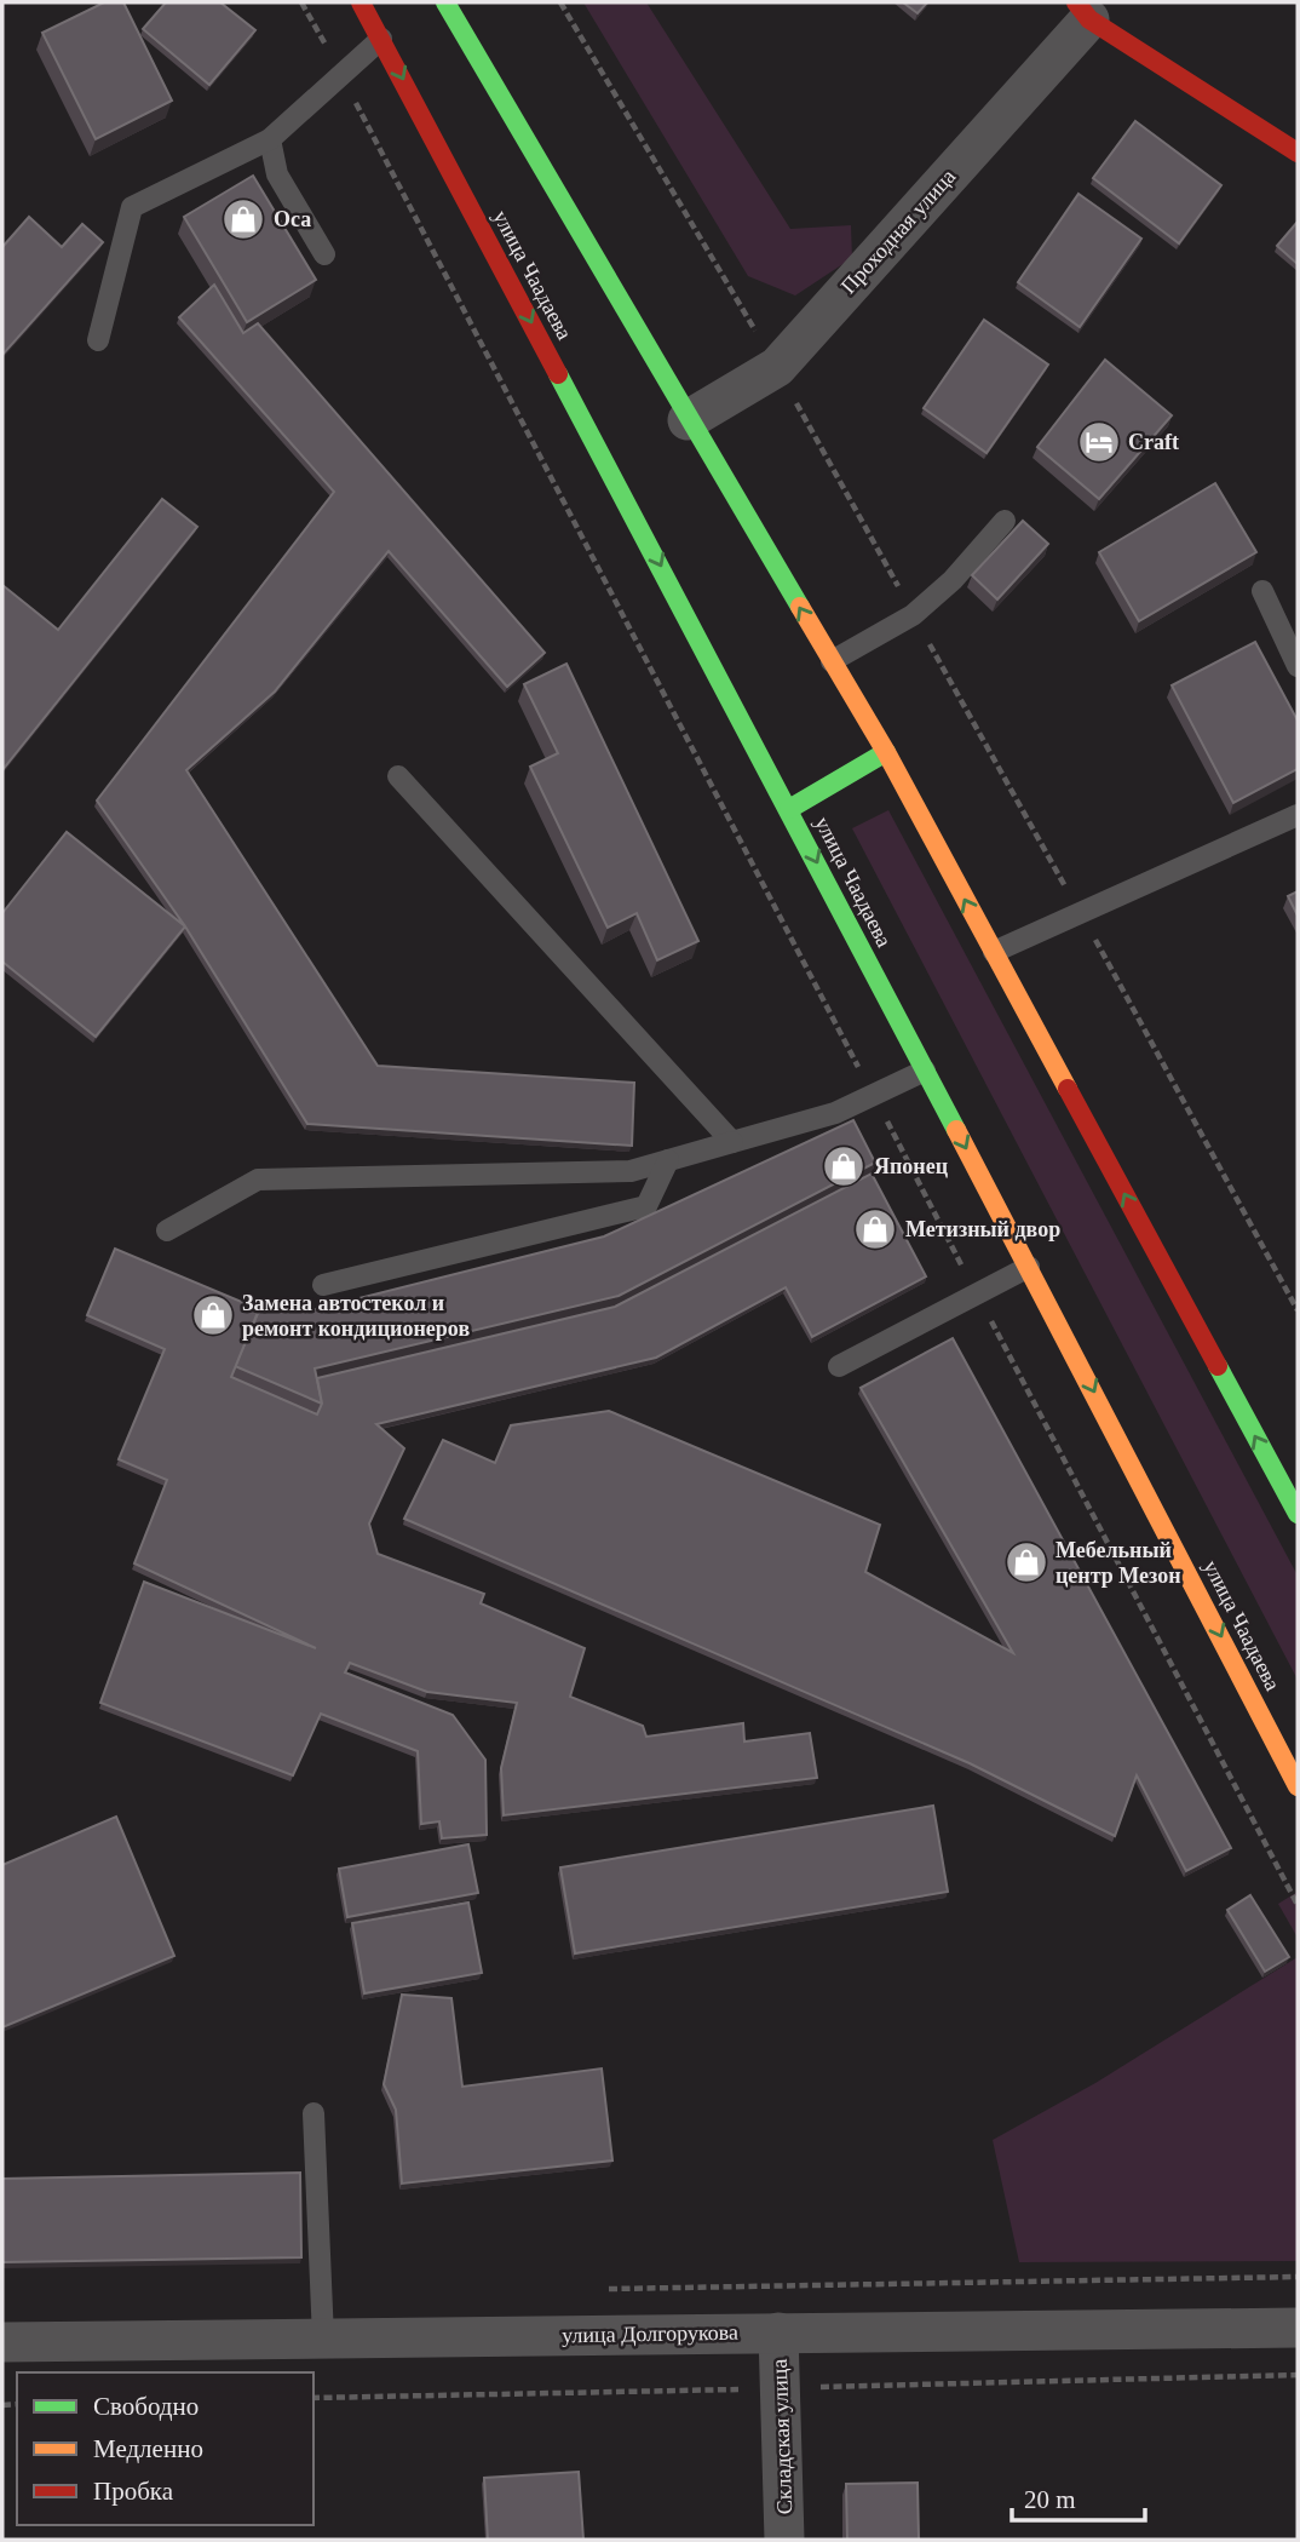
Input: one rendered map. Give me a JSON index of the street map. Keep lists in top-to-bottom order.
{
  "streets": {
    "main road": ["улица Чаадаева"],
    "street": ["Проходная улица", "улица Долгорукова", "Складская улица"]
  },
  "crossings": [
    ["улица Долгорукова", "Складская улица"]
  ],
  "places": {
    "shop": [
      "Оса",
      "Японец",
      "Метизный двор",
      "Замена автостекол и ремонт кондиционеров",
      "Мебельный центр Мезон"
    ],
    "hotel": ["Craft"]
  },
  "legend": ["Свободно", "Медленно", "Пробка"],
  "scale_bar": "20 m"
}
